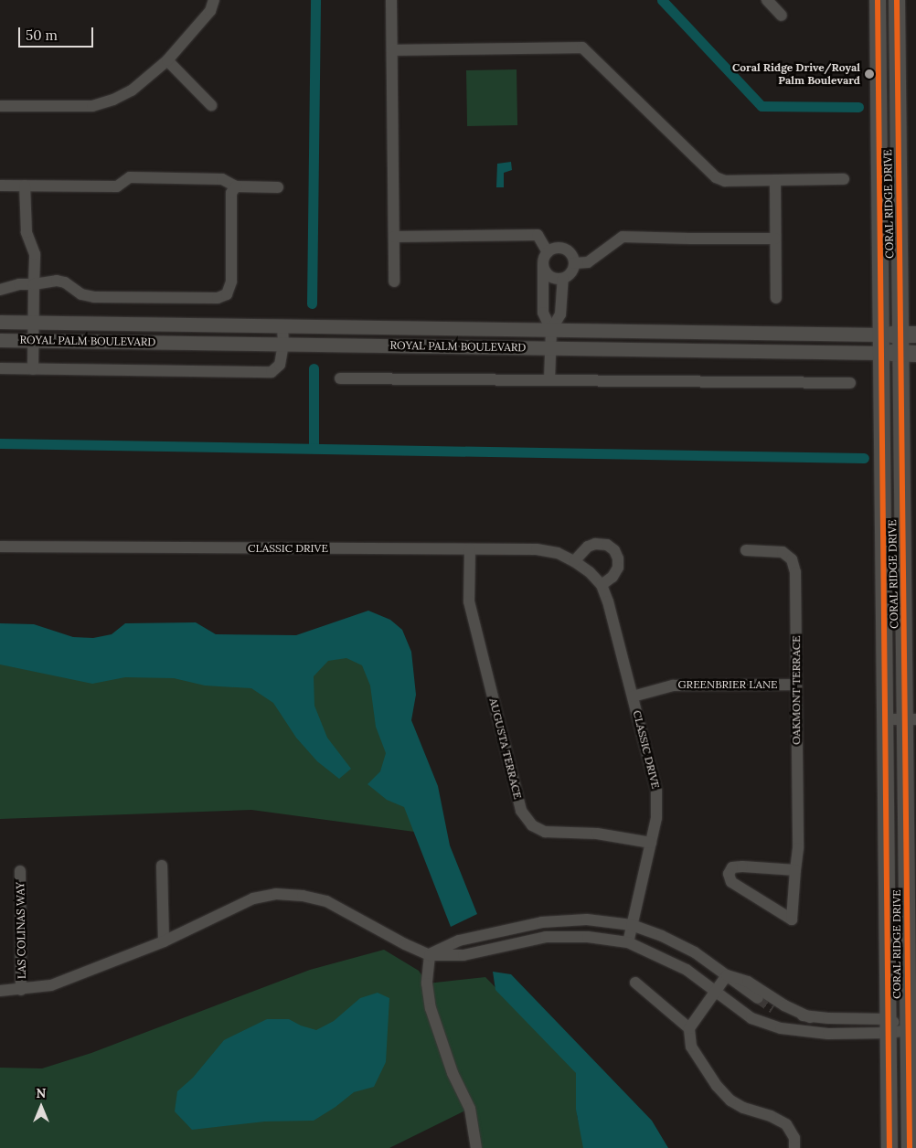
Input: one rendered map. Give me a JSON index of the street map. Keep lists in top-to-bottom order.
{
  "streets": {
    "main road": ["CORAL RIDGE DRIVE", "ROYAL PALM BOULEVARD"],
    "street": [
      "CLASSIC DRIVE",
      "GREENBRIER LANE",
      "OAKMONT TERRACE",
      "AUGUSTA TERRACE",
      "LAS COLINAS WAY"
    ]
  },
  "crossings": [
    ["CORAL RIDGE DRIVE", "ROYAL PALM BOULEVARD"],
    ["CLASSIC DRIVE", "GREENBRIER LANE"],
    ["CLASSIC DRIVE", "AUGUSTA TERRACE"],
    ["GREENBRIER LANE", "OAKMONT TERRACE"]
  ],
  "places": ["Coral Ridge Drive/Royal Palm Boulevard"],
  "scale_bar": "50 m",
  "north": "top"
}
